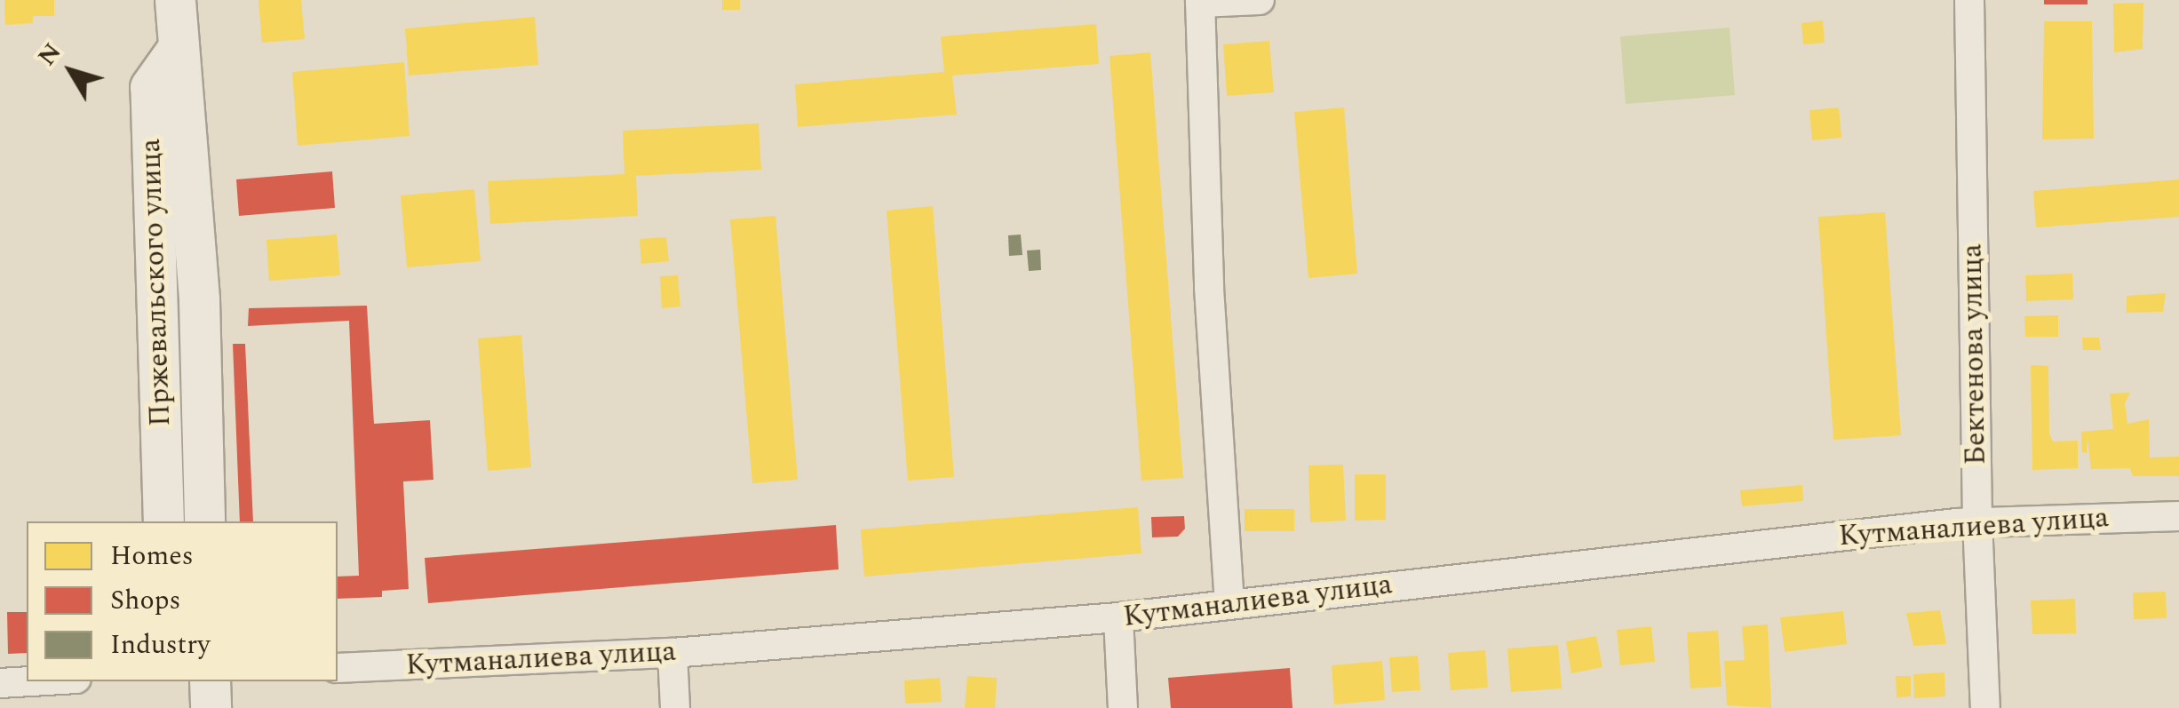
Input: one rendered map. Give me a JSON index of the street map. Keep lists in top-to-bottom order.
{
  "streets": {
    "main road": ["Пржевальского улица"],
    "street": ["Бектенова улица", "Кутманалиева улица"]
  },
  "crossings": [
    ["Бектенова улица", "Кутманалиева улица"]
  ],
  "legend": ["Homes", "Shops", "Industry"],
  "north": "top left"
}
